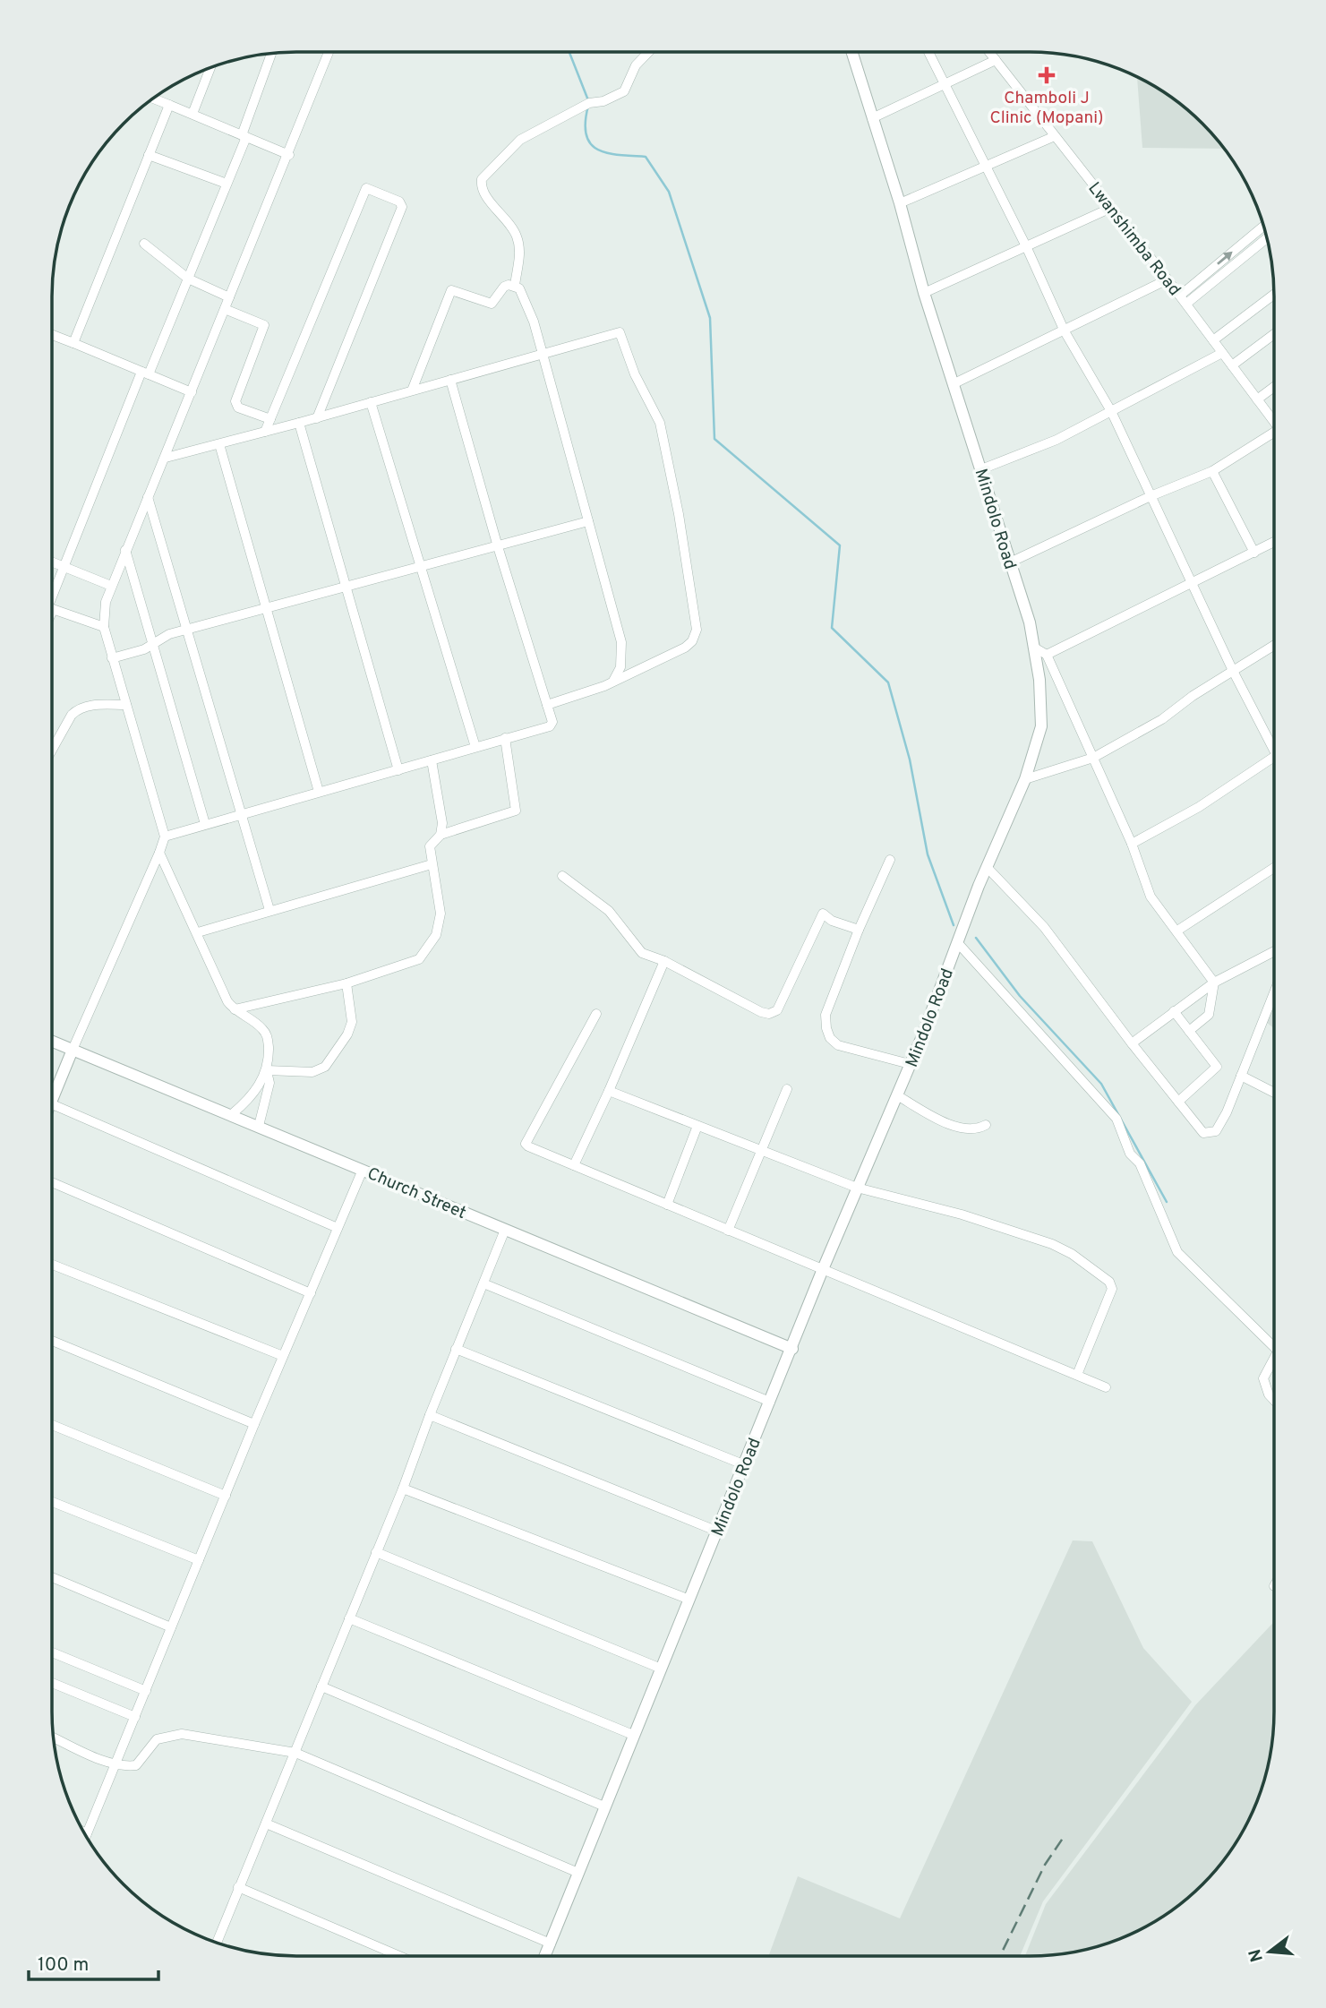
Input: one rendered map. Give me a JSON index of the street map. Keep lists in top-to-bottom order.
{
  "streets": {
    "street": ["Lwanshimba Road", "Mindolo Road", "Church Street"]
  },
  "crossings": [
    ["Mindolo Road", "Church Street"]
  ],
  "places": {
    "health": ["Chamboli J Clinic (Mopani)"]
  },
  "scale_bar": "100 m",
  "north": "left"
}
